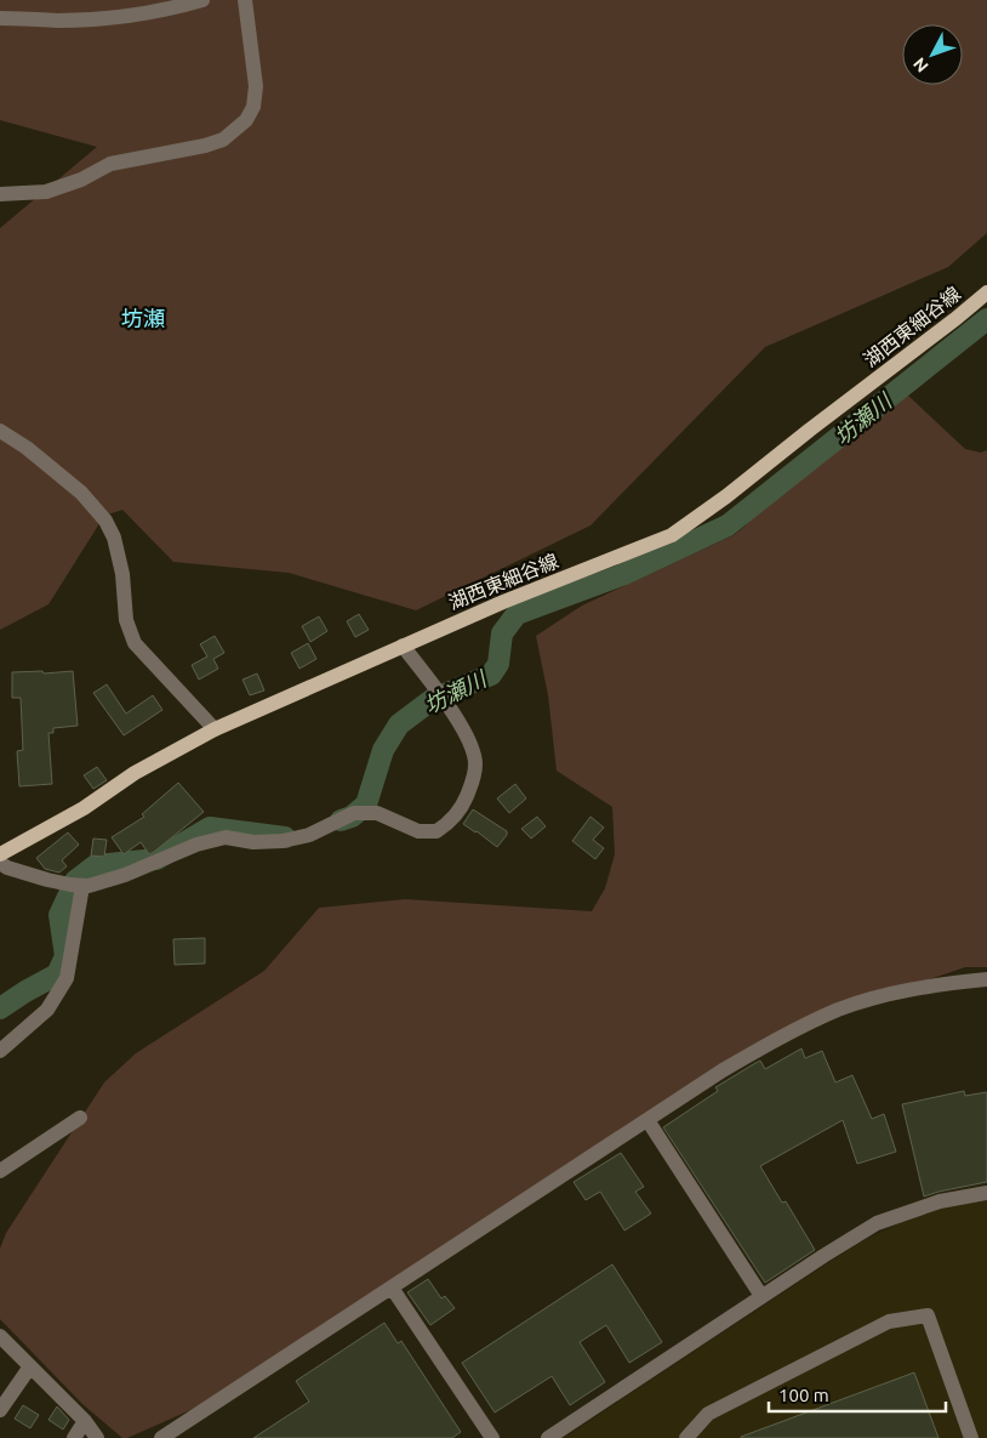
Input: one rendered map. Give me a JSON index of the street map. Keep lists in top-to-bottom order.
{
  "streets": {
    "main road": ["湖西東細谷線"]
  },
  "districts": ["坊瀬"],
  "water": ["坊瀬川"],
  "scale_bar": "100 m",
  "north": "bottom left"
}
